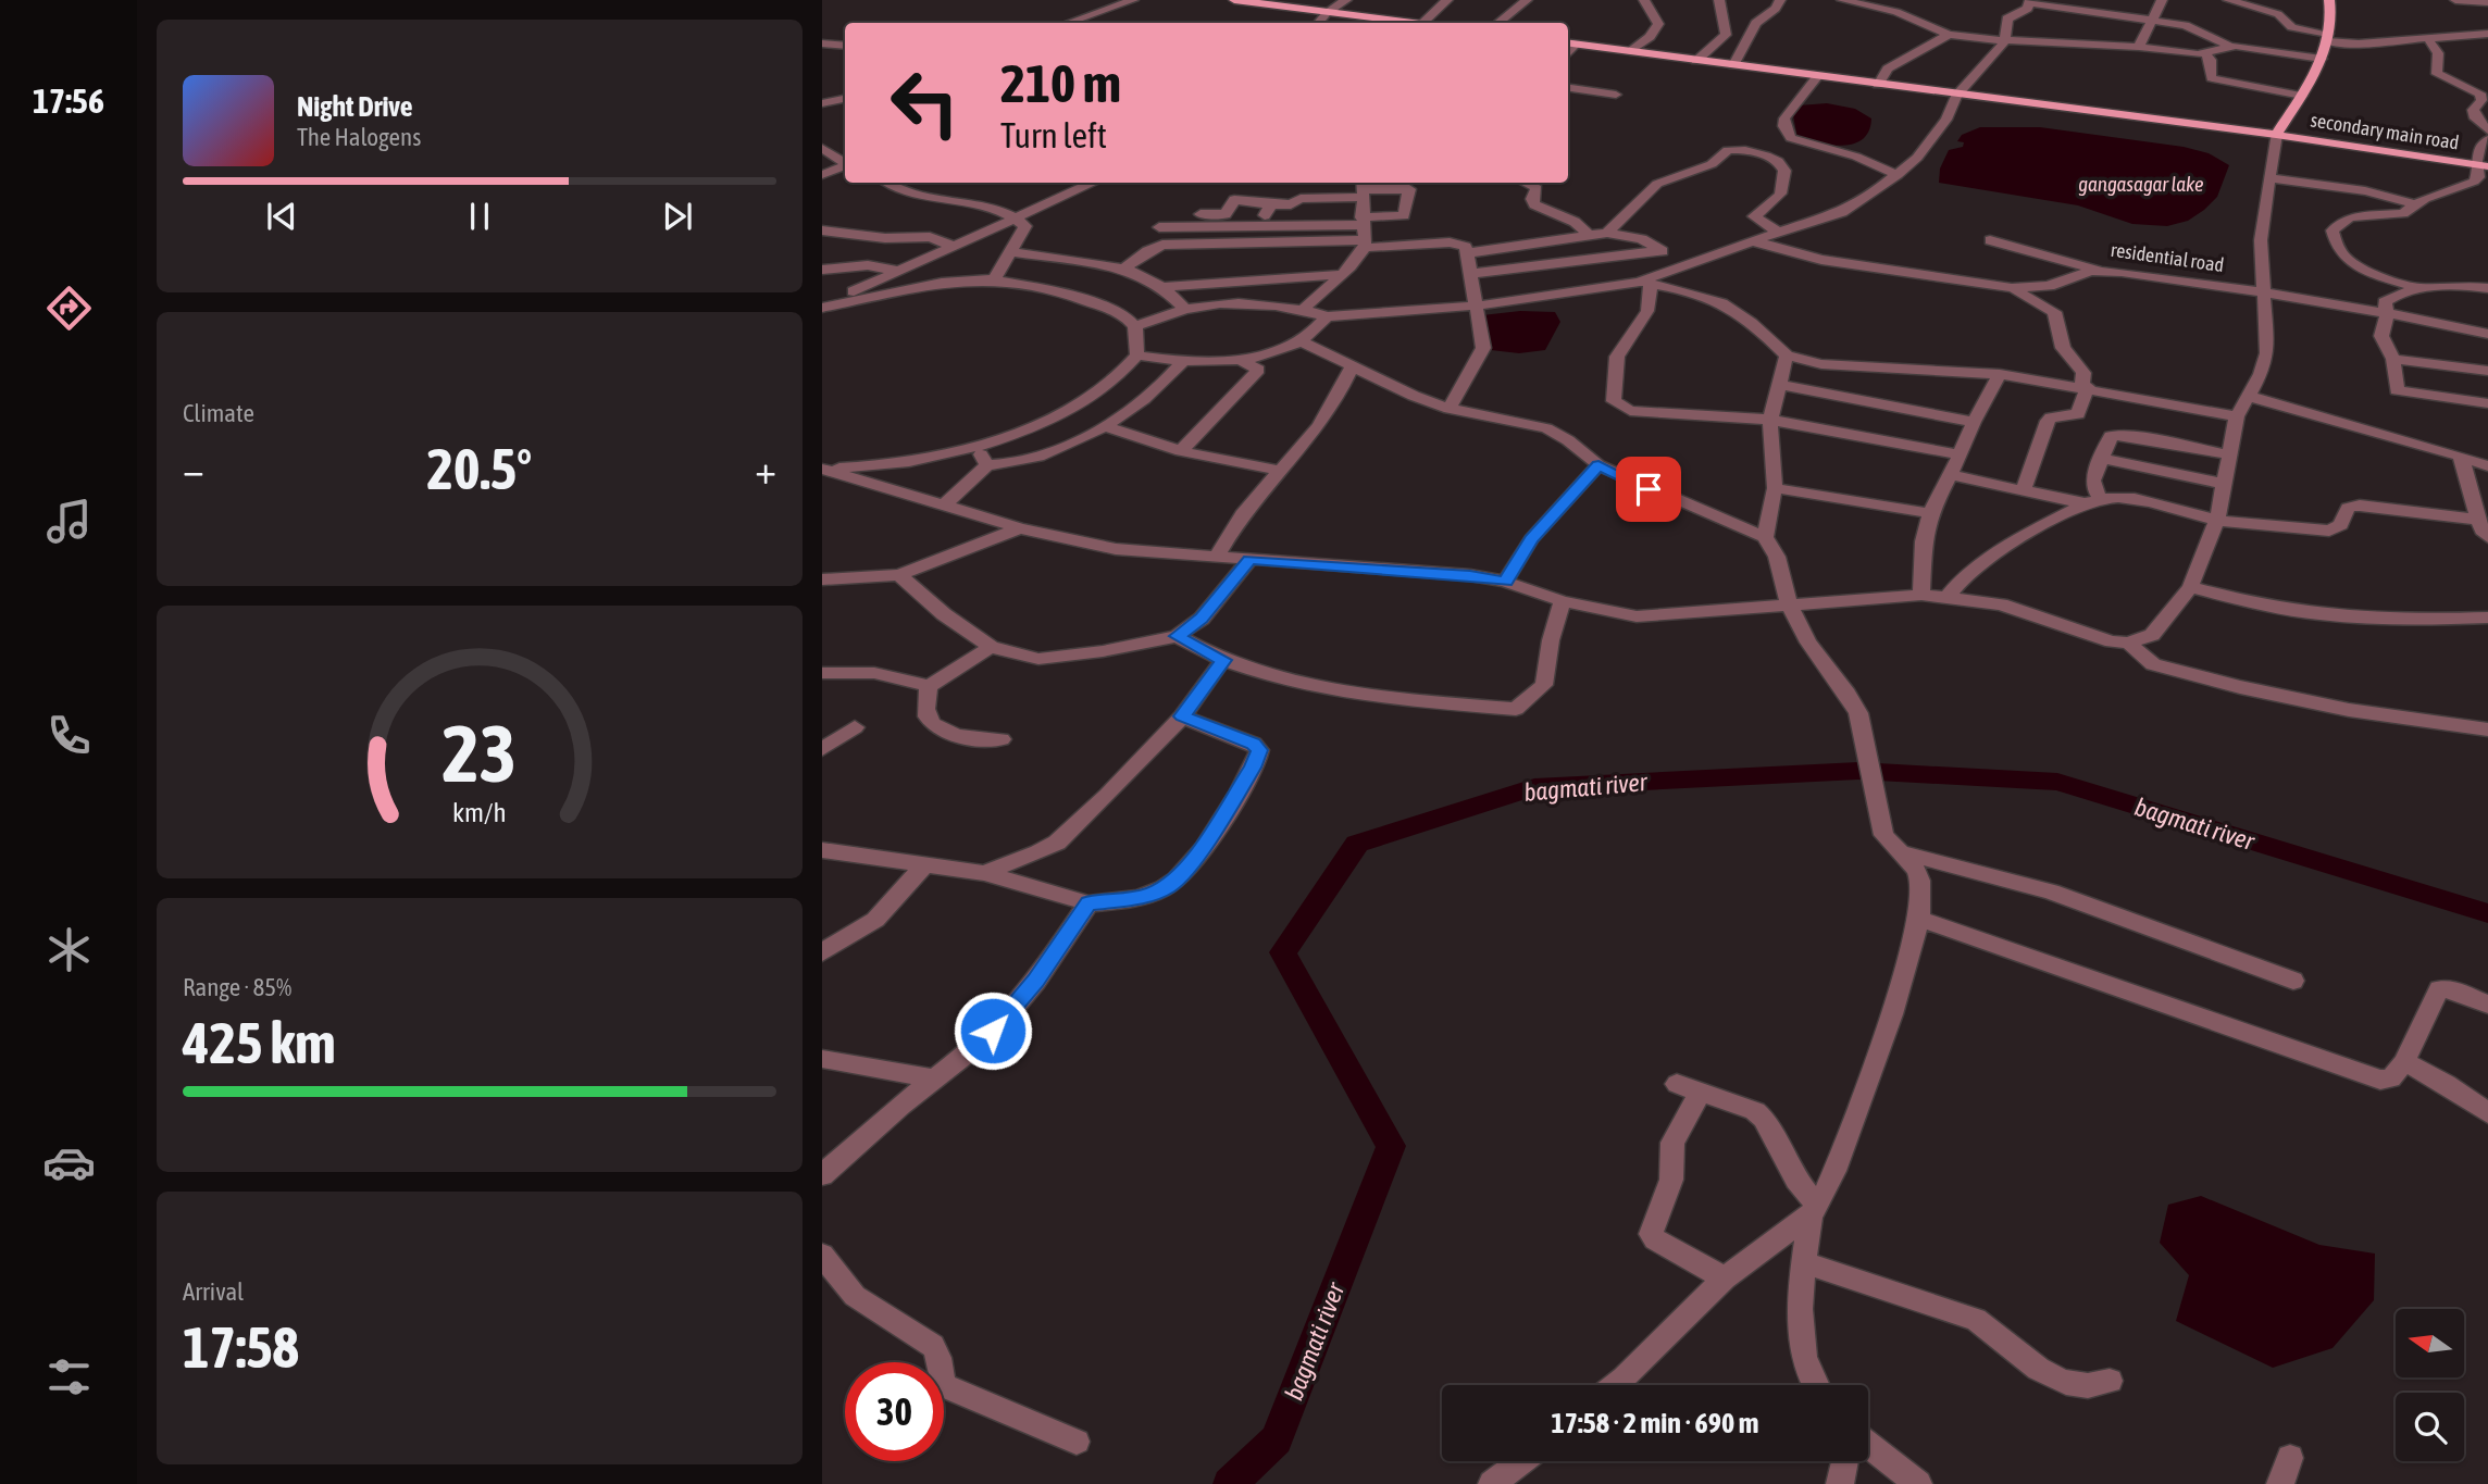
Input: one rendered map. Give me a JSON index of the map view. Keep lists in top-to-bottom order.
{
  "streets": {
    "main road": ["secondary main road"],
    "street": ["residential road"]
  },
  "water": ["gangasagar lake", "bagmati river"],
  "north": "left",
  "page": {
    "tabs": "17:56",
    "turn": ["210 m", "Turn left"],
    "song": ["Night Drive", "The Halogens"],
    "tile": [
      "Climate",
      ["Range · 85%", "425 km"],
      ["Arrival", "17:58"]
    ],
    "heat": ["−", "20.5°", "+"],
    "limit": "30",
    "trip": "17:58 · 2 min · 690 m",
    "gauge": ["23", "km/h"]
  }
}
